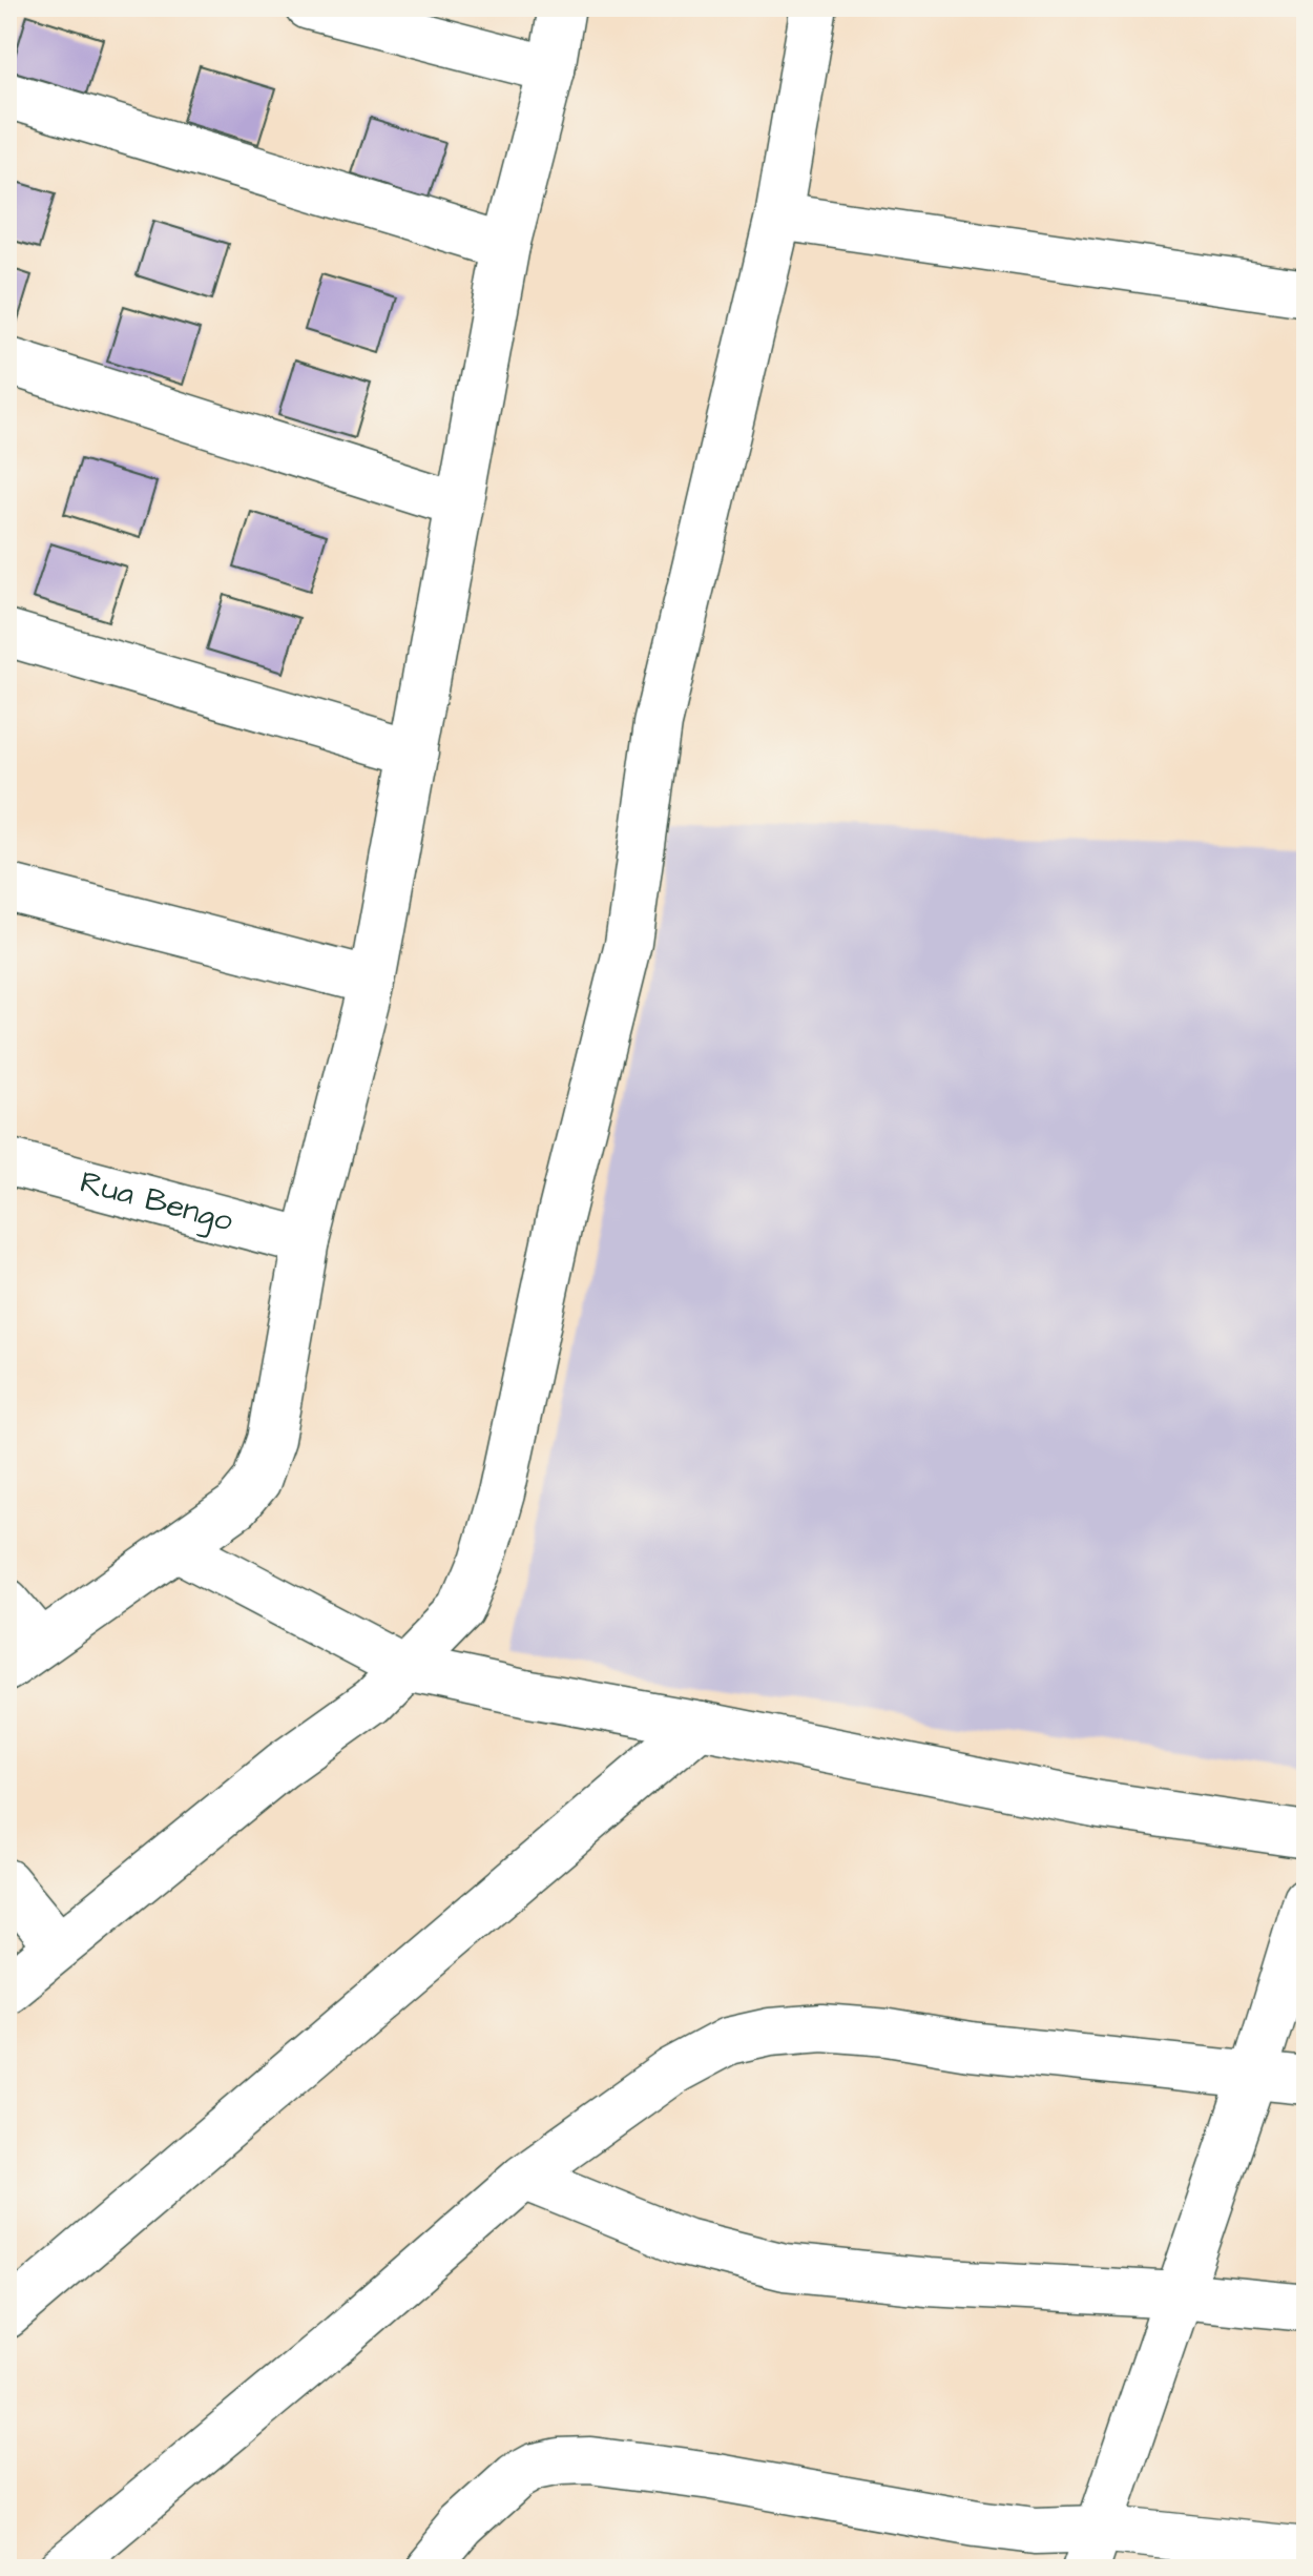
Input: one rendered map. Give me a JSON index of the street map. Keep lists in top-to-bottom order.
{
  "streets": {
    "street": ["Rua Bengo"]
  }
}
